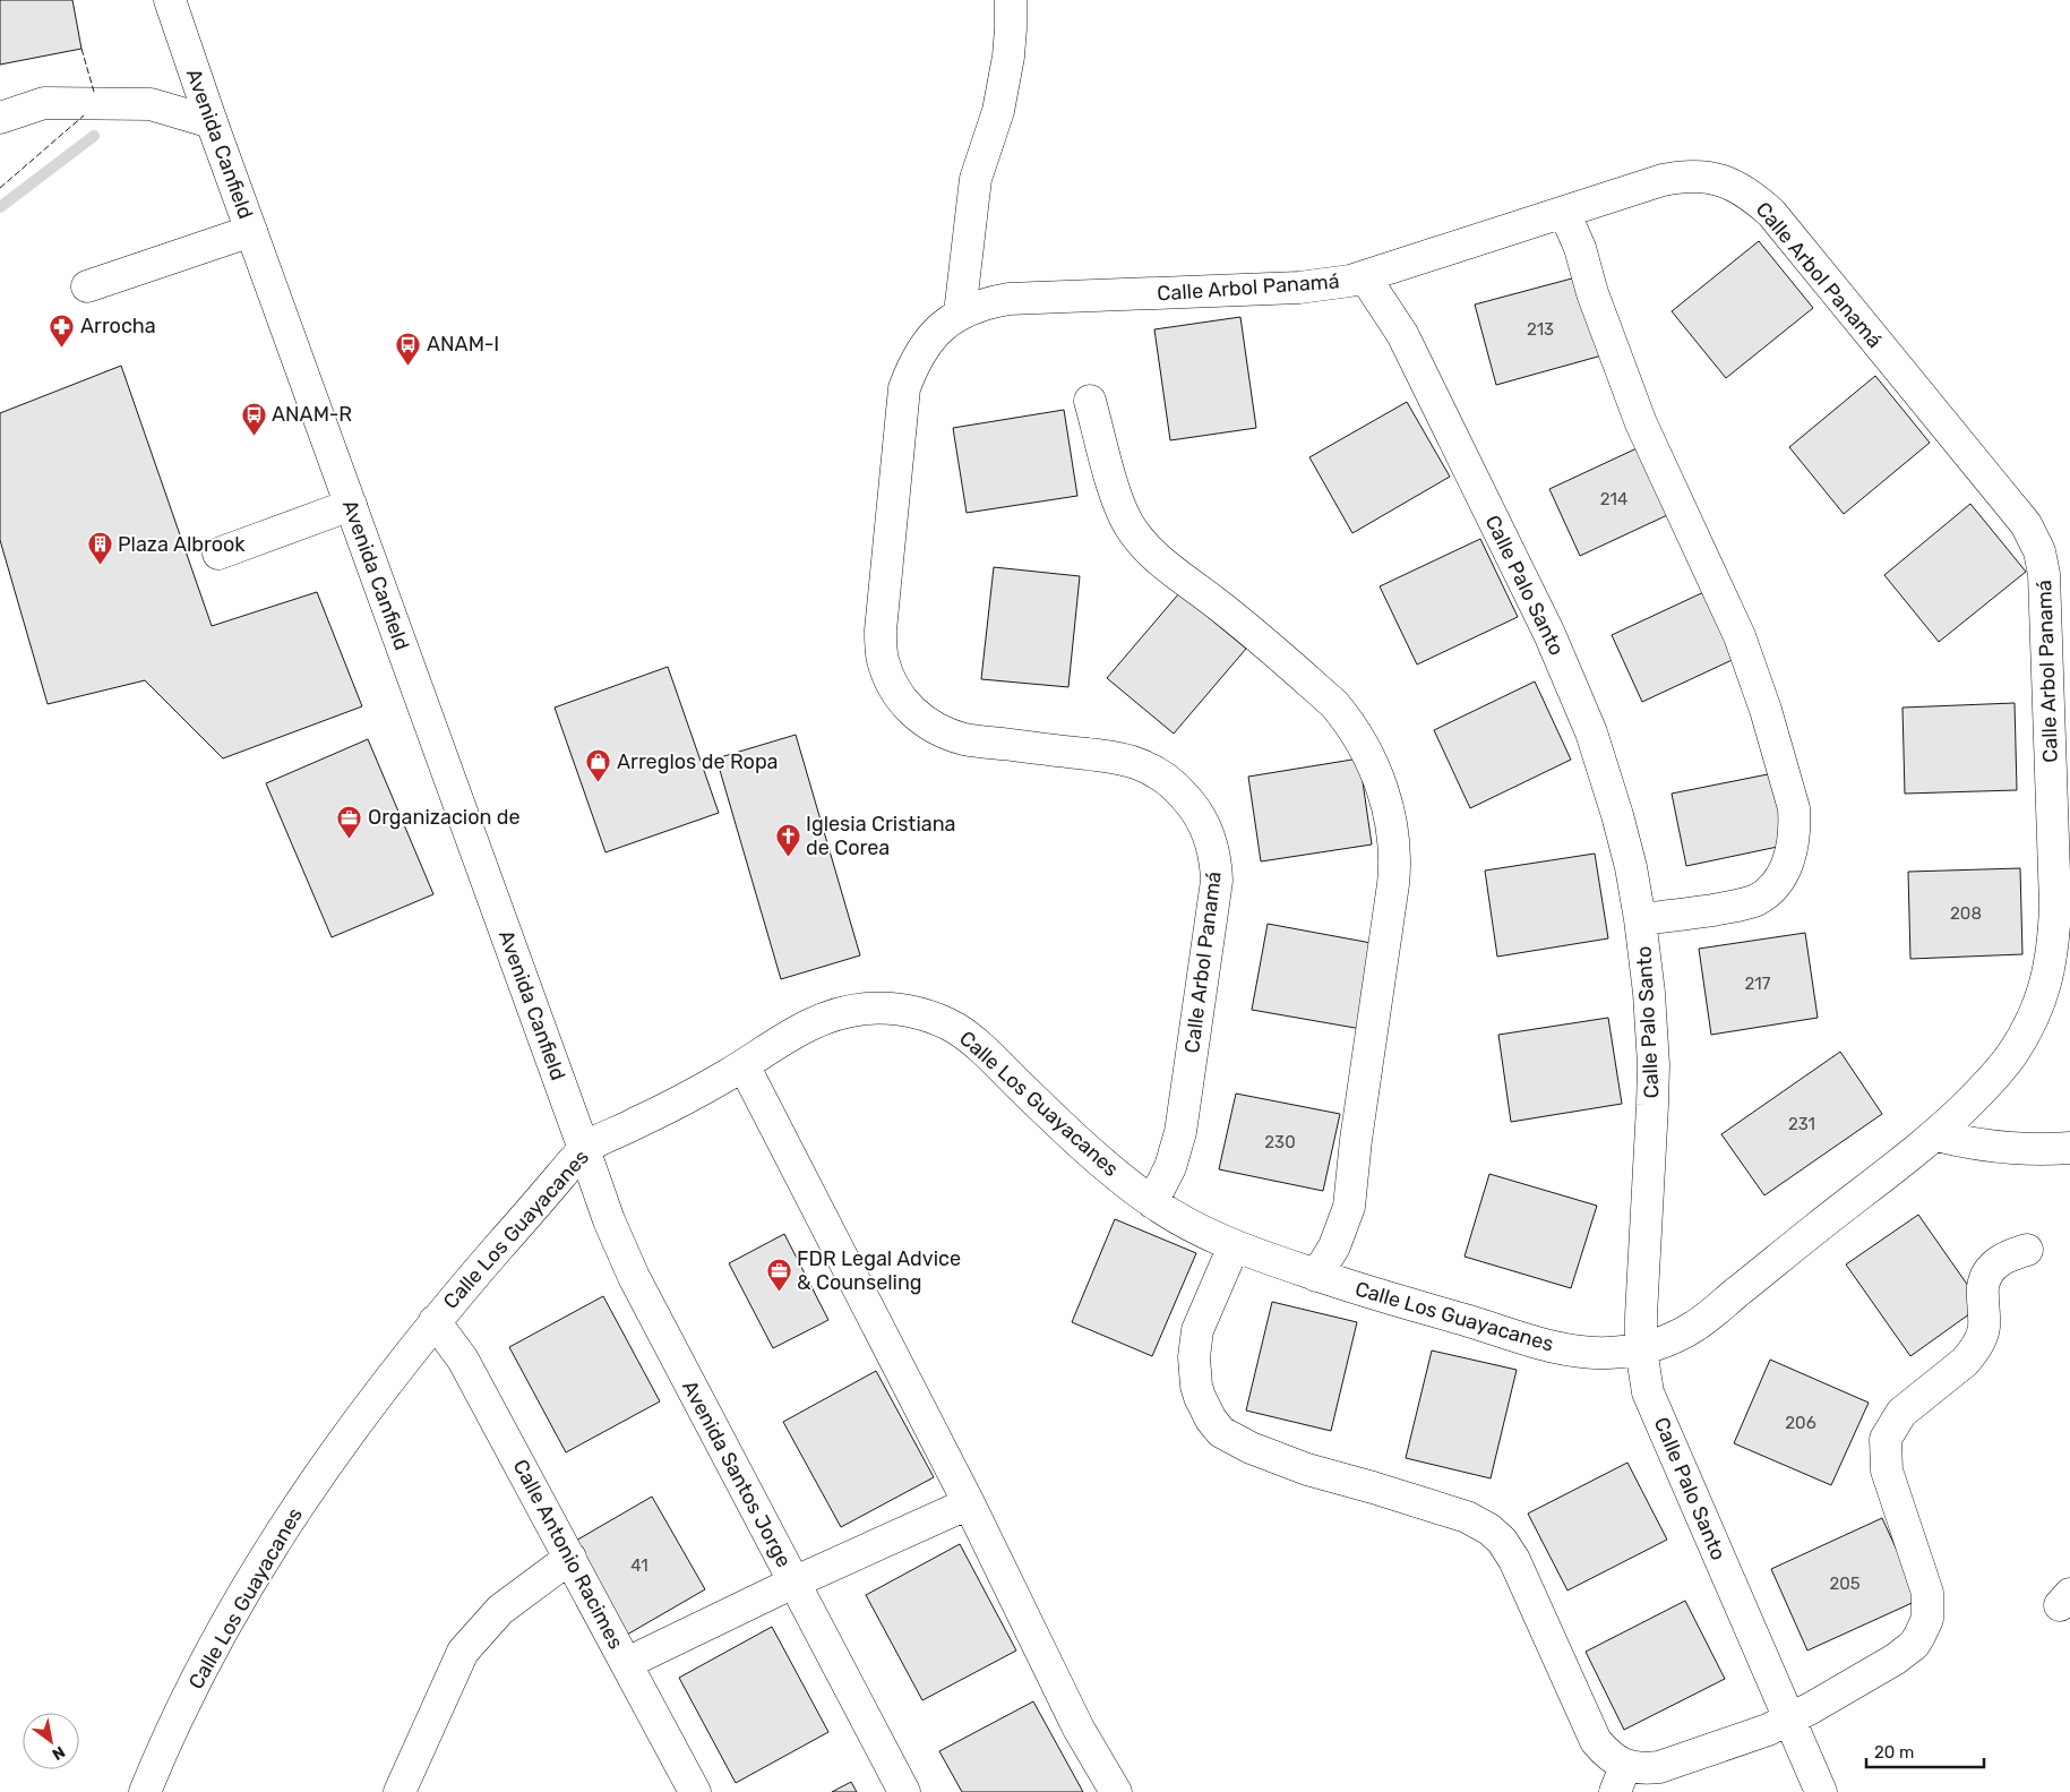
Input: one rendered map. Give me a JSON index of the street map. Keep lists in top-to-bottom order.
{
  "streets": {
    "street": [
      "Avenida Canfield",
      "Calle Arbol Panamá",
      "Calle Palo Santo",
      "Calle Los Guayacanes",
      "Avenida Santos Jorge",
      "Calle Antonio Racimes"
    ]
  },
  "crossings": [
    ["Avenida Canfield", "Calle Los Guayacanes"],
    ["Avenida Canfield", "Avenida Santos Jorge"],
    ["Calle Arbol Panamá", "Calle Palo Santo"],
    ["Calle Arbol Panamá", "Calle Los Guayacanes"],
    ["Calle Palo Santo", "Calle Los Guayacanes"],
    ["Calle Los Guayacanes", "Avenida Santos Jorge"],
    ["Calle Los Guayacanes", "Calle Antonio Racimes"]
  ],
  "places": {
    "pharmacy": ["Arrocha"],
    "bus stop": ["ANAM-I", "ANAM-R"],
    "building": ["Plaza Albrook"],
    "shop": ["Arreglos de Ropa"],
    "office": ["Organizacion de", "FDR Legal Advice & Counseling"],
    "church": ["Iglesia Cristiana de Corea"]
  },
  "house_numbers": [
    "213",
    "214",
    "208",
    "217",
    "231",
    "230",
    "206",
    "41",
    "205"
  ],
  "scale_bar": "20 m",
  "north": "bottom right"
}
